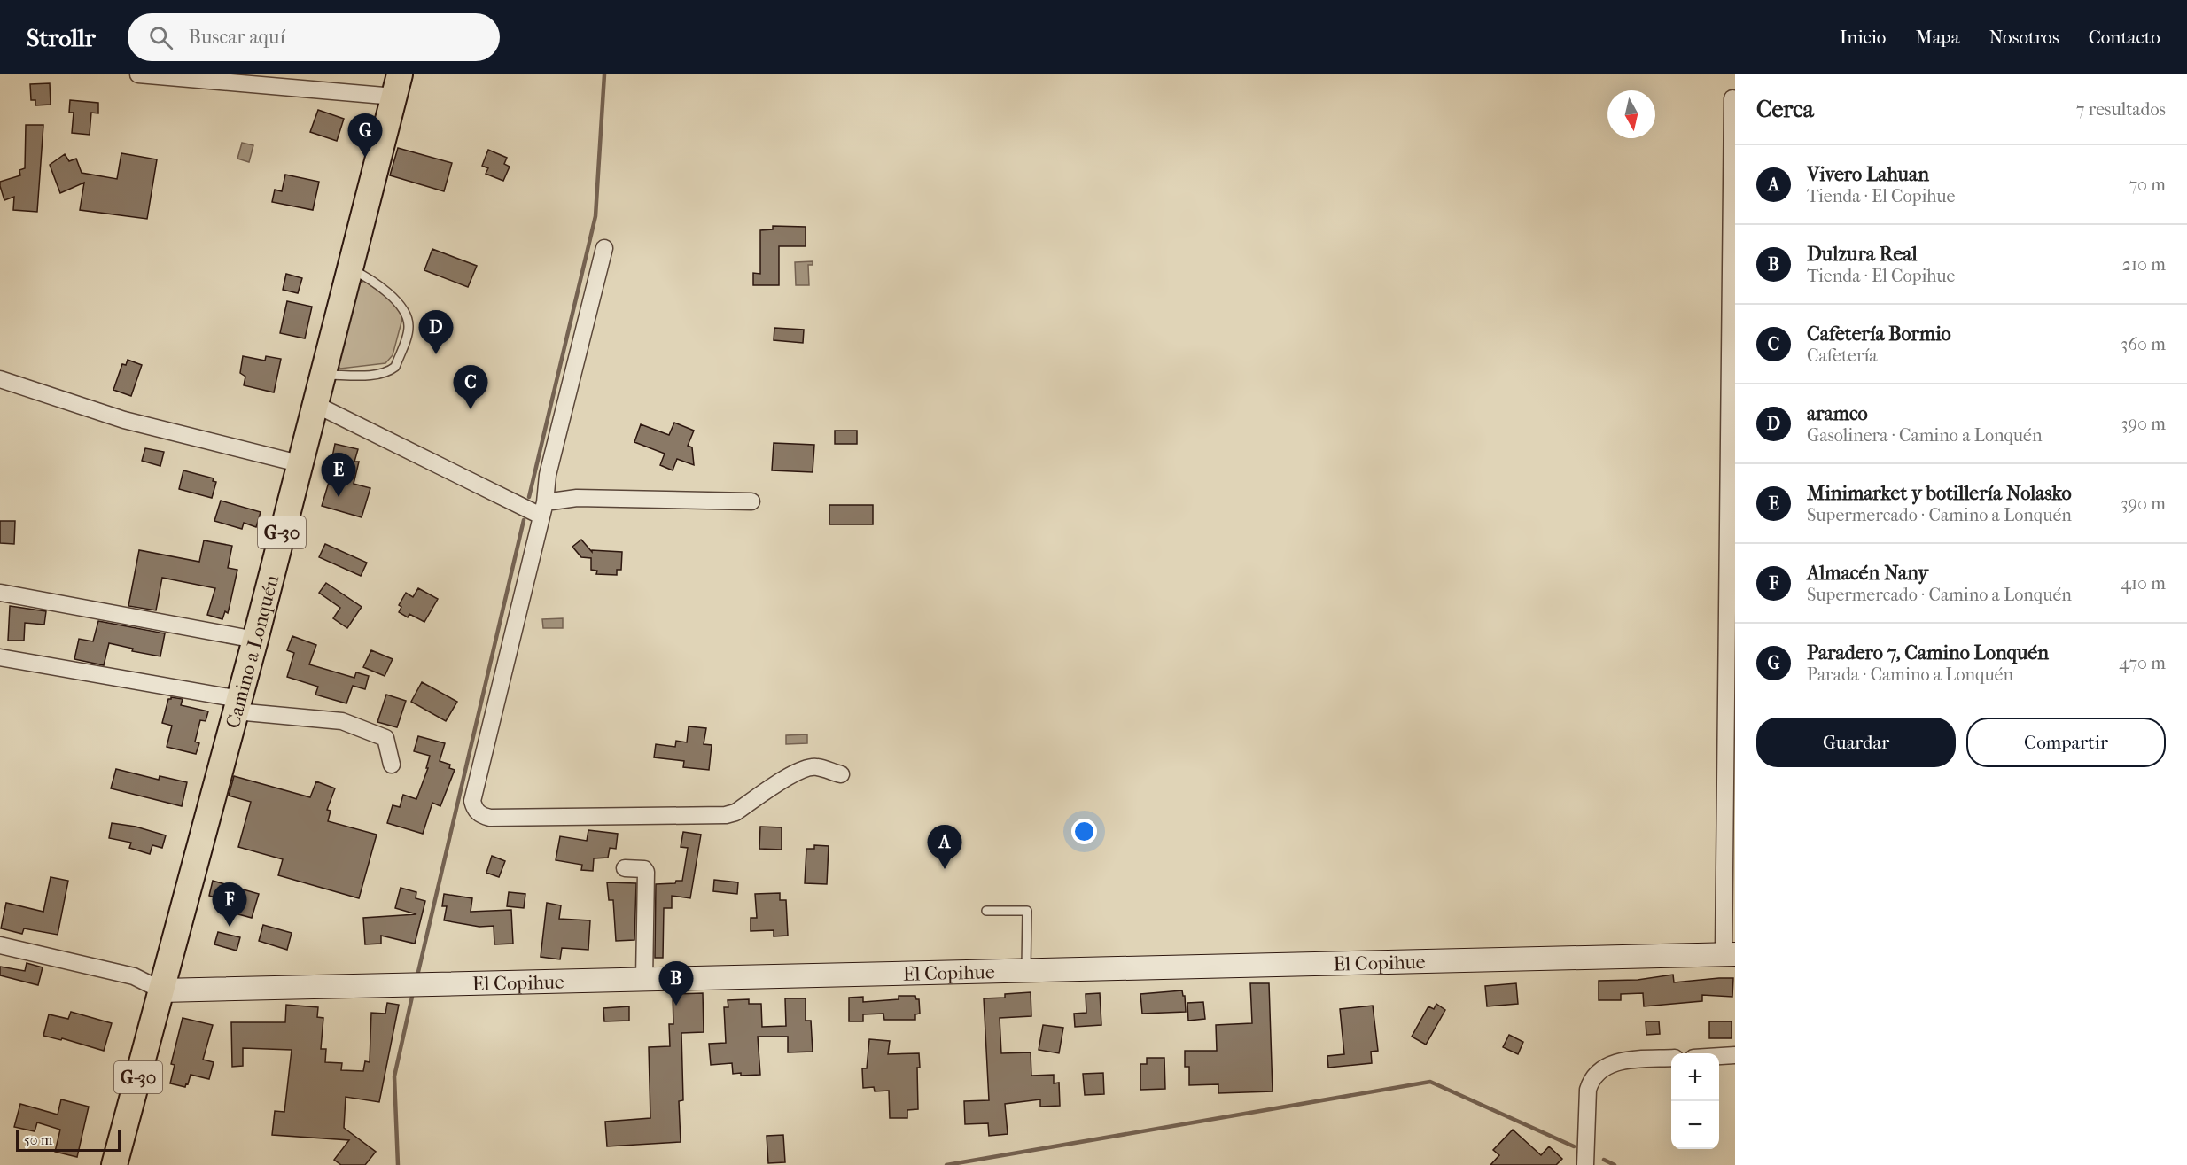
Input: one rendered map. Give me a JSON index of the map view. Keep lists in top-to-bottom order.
{
  "streets": {
    "main road": ["G-30", "Camino a Lonquén", "El Copihue"]
  },
  "crossings": [
    ["Camino a Lonquén", "El Copihue"]
  ],
  "scale_bar": "50 m",
  "north": "bottom",
  "page": {
    "header": "Strollr",
    "search": "Buscar aquí",
    "nav": [
      "Inicio",
      "Mapa",
      "Nosotros",
      "Contacto"
    ],
    "heading": ["Cerca", "7 resultados"],
    "pins": [
      "G",
      "D",
      "C",
      "E",
      "A",
      "F",
      "B"
    ],
    "list": [
      {
        "mark": "A",
        "name": "Vivero Lahuan",
        "note": "Tienda · El Copihue",
        "value": "70 m"
      },
      {
        "mark": "B",
        "name": "Dulzura Real",
        "note": "Tienda · El Copihue",
        "value": "210 m"
      },
      {
        "mark": "C",
        "name": "Cafetería Bormio",
        "note": "Cafetería",
        "value": "360 m"
      },
      {
        "mark": "D",
        "name": "aramco",
        "note": "Gasolinera · Camino a Lonquén",
        "value": "390 m"
      },
      {
        "mark": "E",
        "name": "Minimarket y botillería Nolasko",
        "note": "Supermercado · Camino a Lonquén",
        "value": "390 m"
      },
      {
        "mark": "F",
        "name": "Almacén Nany",
        "note": "Supermercado · Camino a Lonquén",
        "value": "410 m"
      },
      {
        "mark": "G",
        "name": "Paradero 7, Camino Lonquén",
        "note": "Parada · Camino a Lonquén",
        "value": "470 m"
      }
    ],
    "buttons": ["Guardar", "Compartir"],
    "map_buttons": ["+", "−"],
    "scale": "50 m"
  }
}
